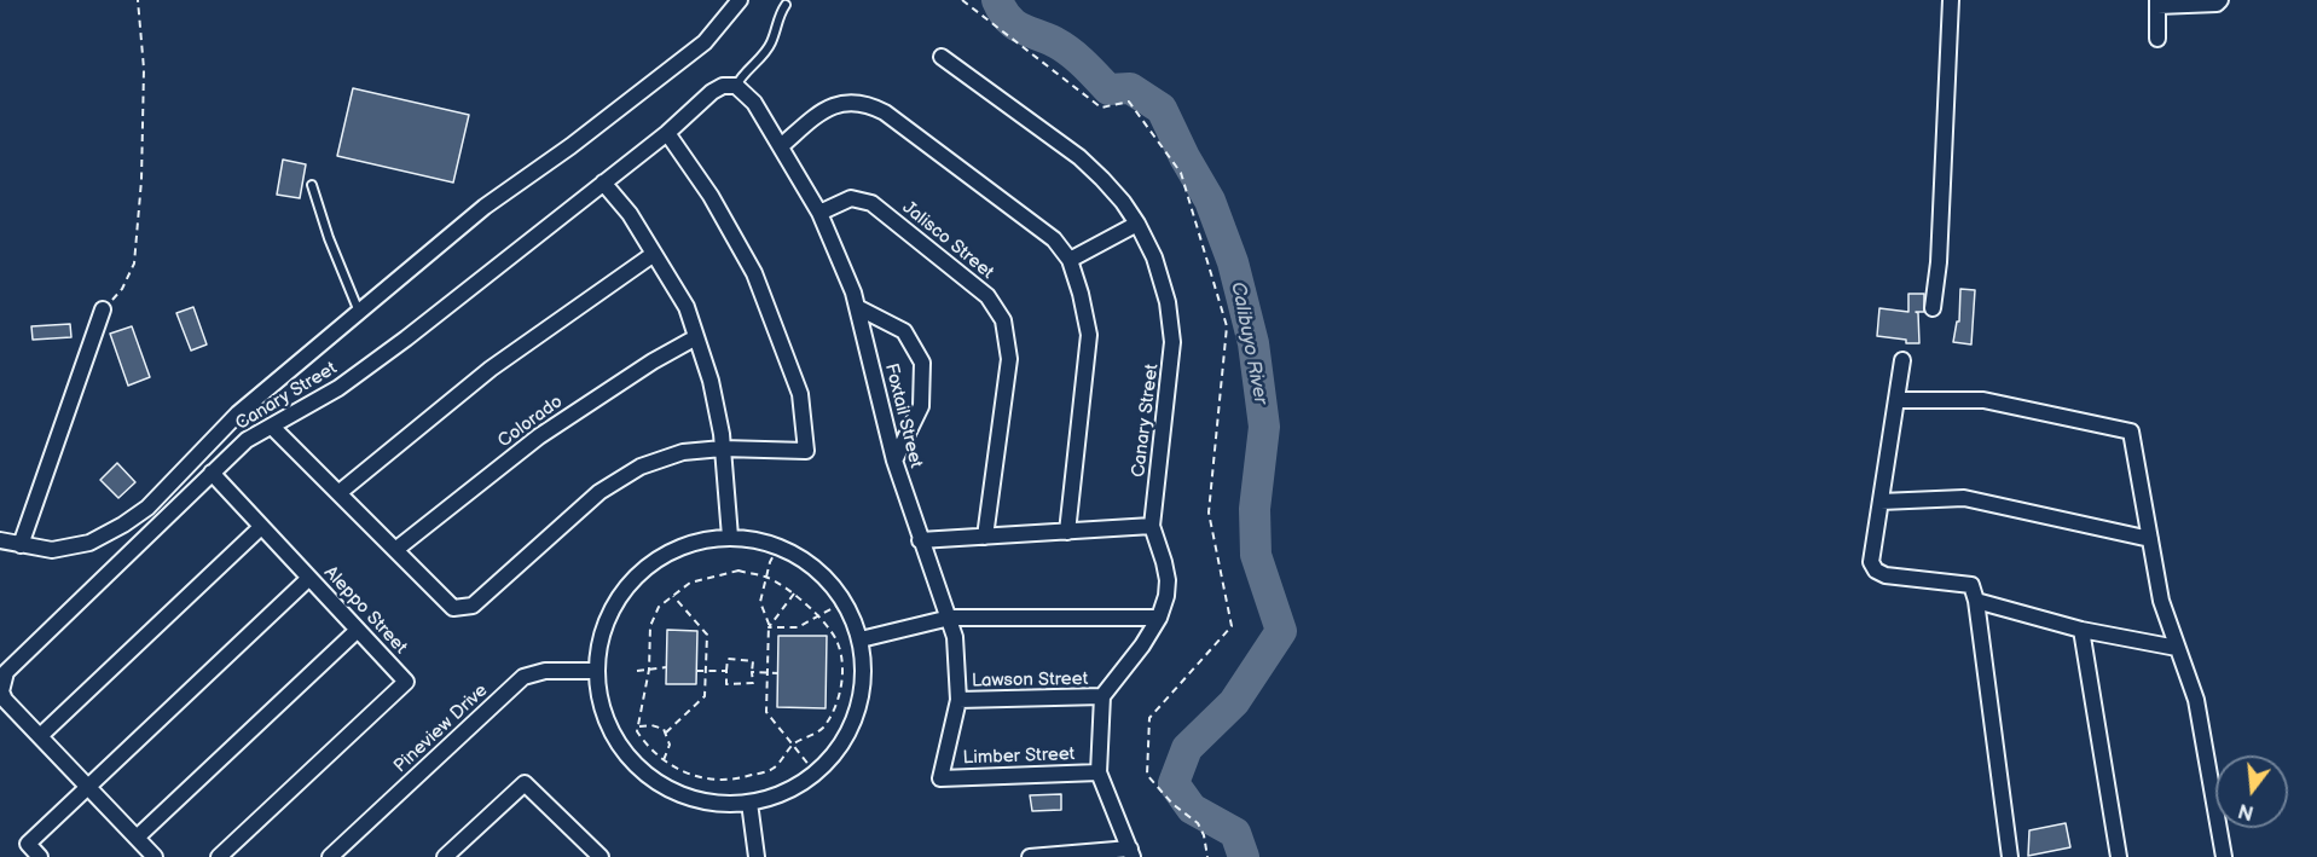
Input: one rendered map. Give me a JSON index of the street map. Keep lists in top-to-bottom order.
{
  "streets": {
    "street": [
      "Jalisco Street",
      "Canary Street",
      "Foxtail Street",
      "Colorado",
      "Aleppo Street",
      "Lawson Street",
      "Pineview Drive",
      "Limber Street"
    ]
  },
  "crossings": [
    ["Jalisco Street", "Foxtail Street"],
    ["Canary Street", "Foxtail Street"],
    ["Canary Street", "Aleppo Street"],
    ["Canary Street", "Lawson Street"],
    ["Foxtail Street", "Lawson Street"],
    ["Foxtail Street", "Limber Street"]
  ],
  "water": ["Calibuyo River"],
  "north": "bottom"
}
